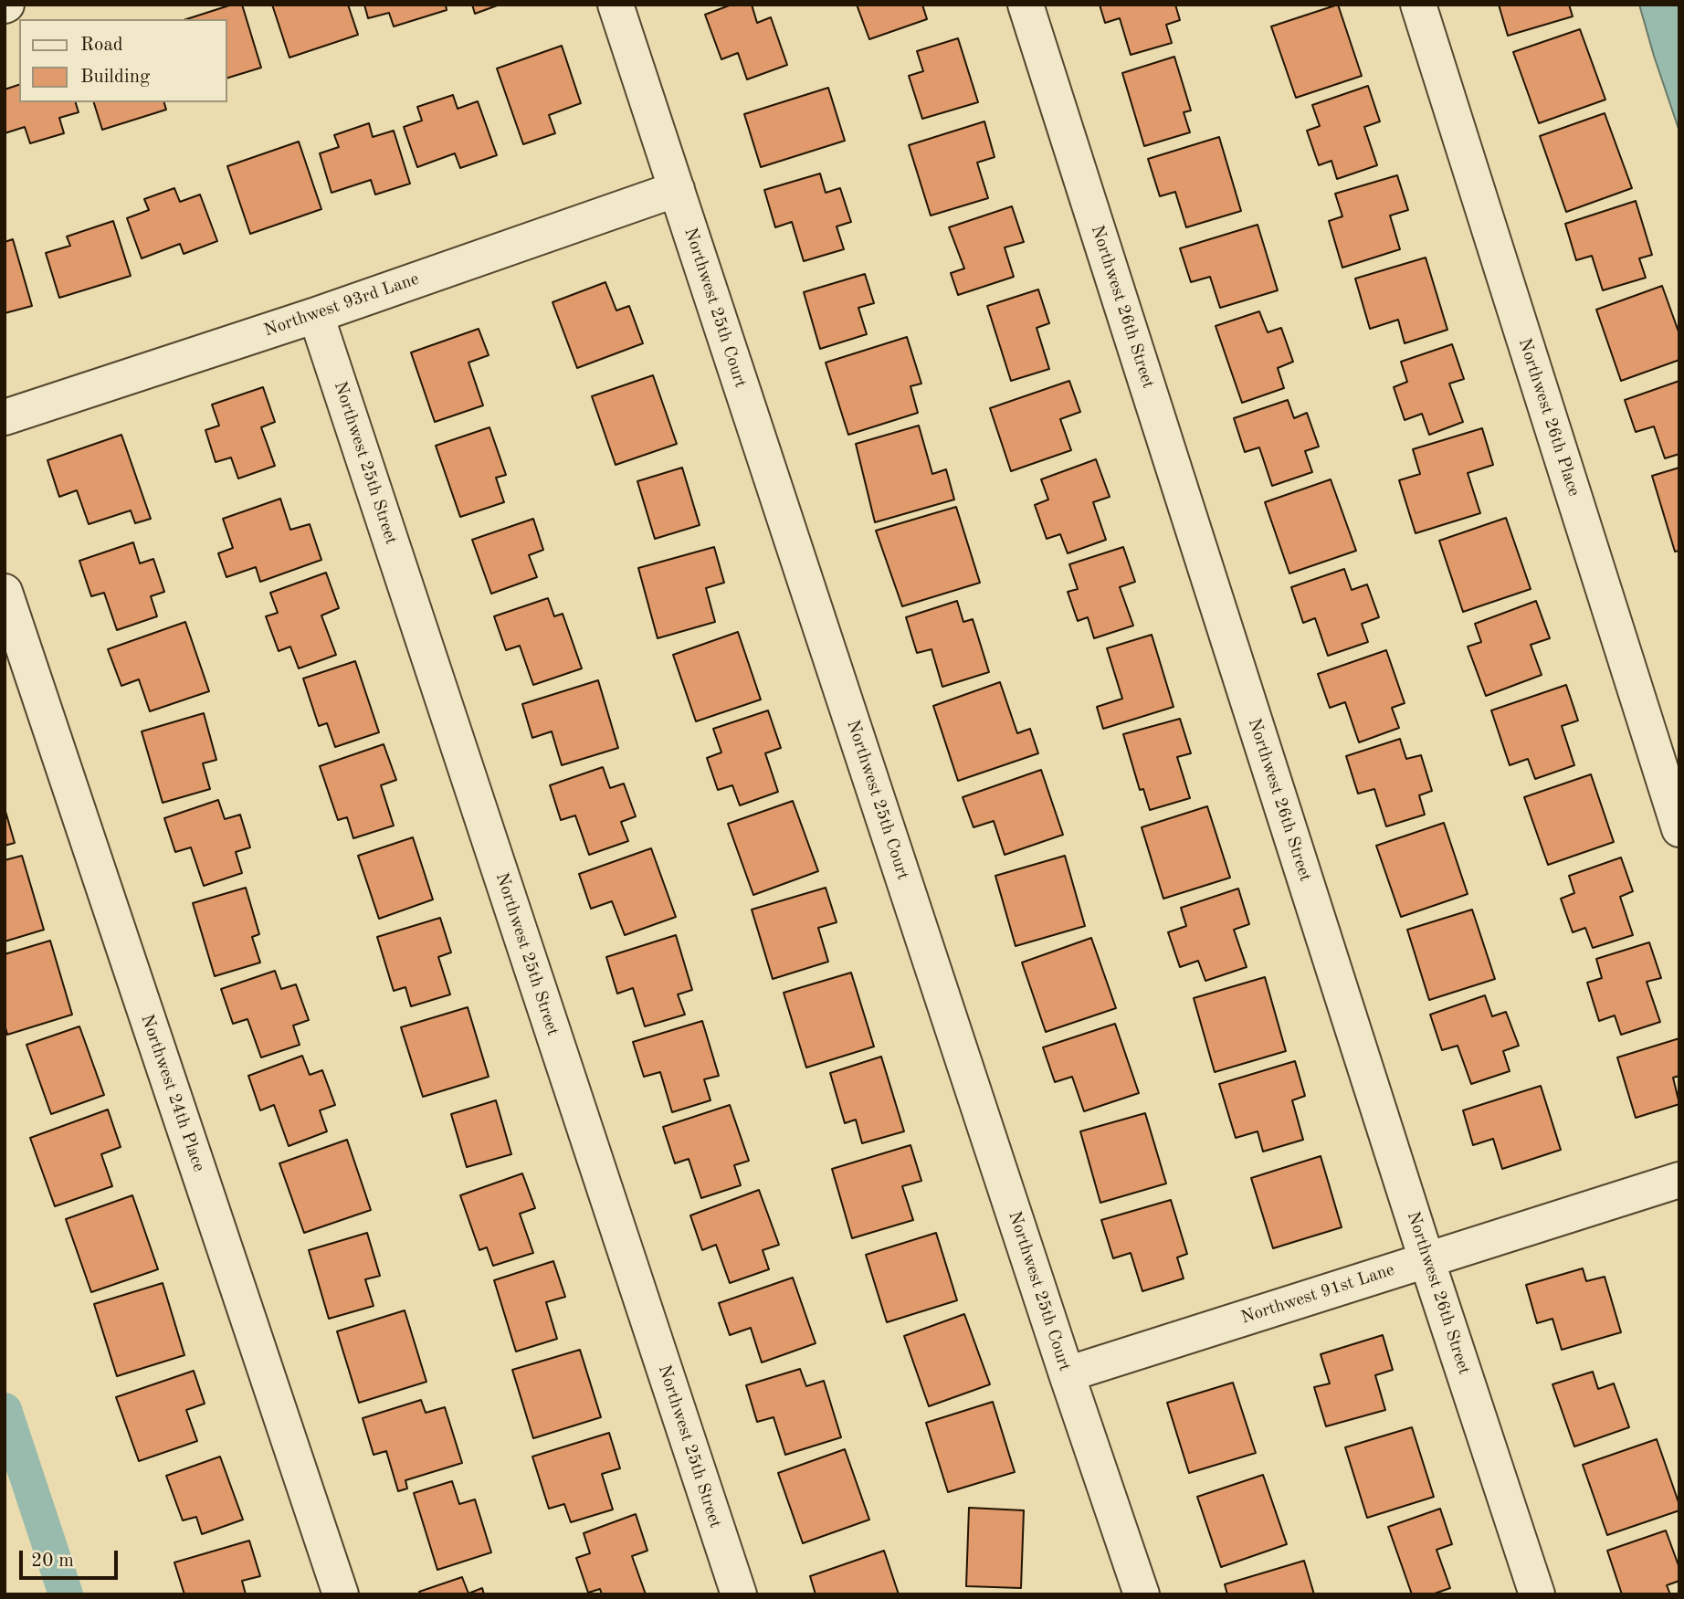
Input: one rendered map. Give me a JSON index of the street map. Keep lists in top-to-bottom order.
{
  "streets": {
    "street": [
      "Northwest 93rd Lane",
      "Northwest 26th Street",
      "Northwest 25th Court",
      "Northwest 26th Place",
      "Northwest 25th Street",
      "Northwest 24th Place",
      "Northwest 91st Lane"
    ]
  },
  "crossings": [
    ["Northwest 93rd Lane", "Northwest 25th Court"],
    ["Northwest 93rd Lane", "Northwest 25th Street"],
    ["Northwest 26th Street", "Northwest 91st Lane"],
    ["Northwest 25th Court", "Northwest 91st Lane"]
  ],
  "legend": ["Road", "Building"],
  "scale_bar": "20 m"
}
